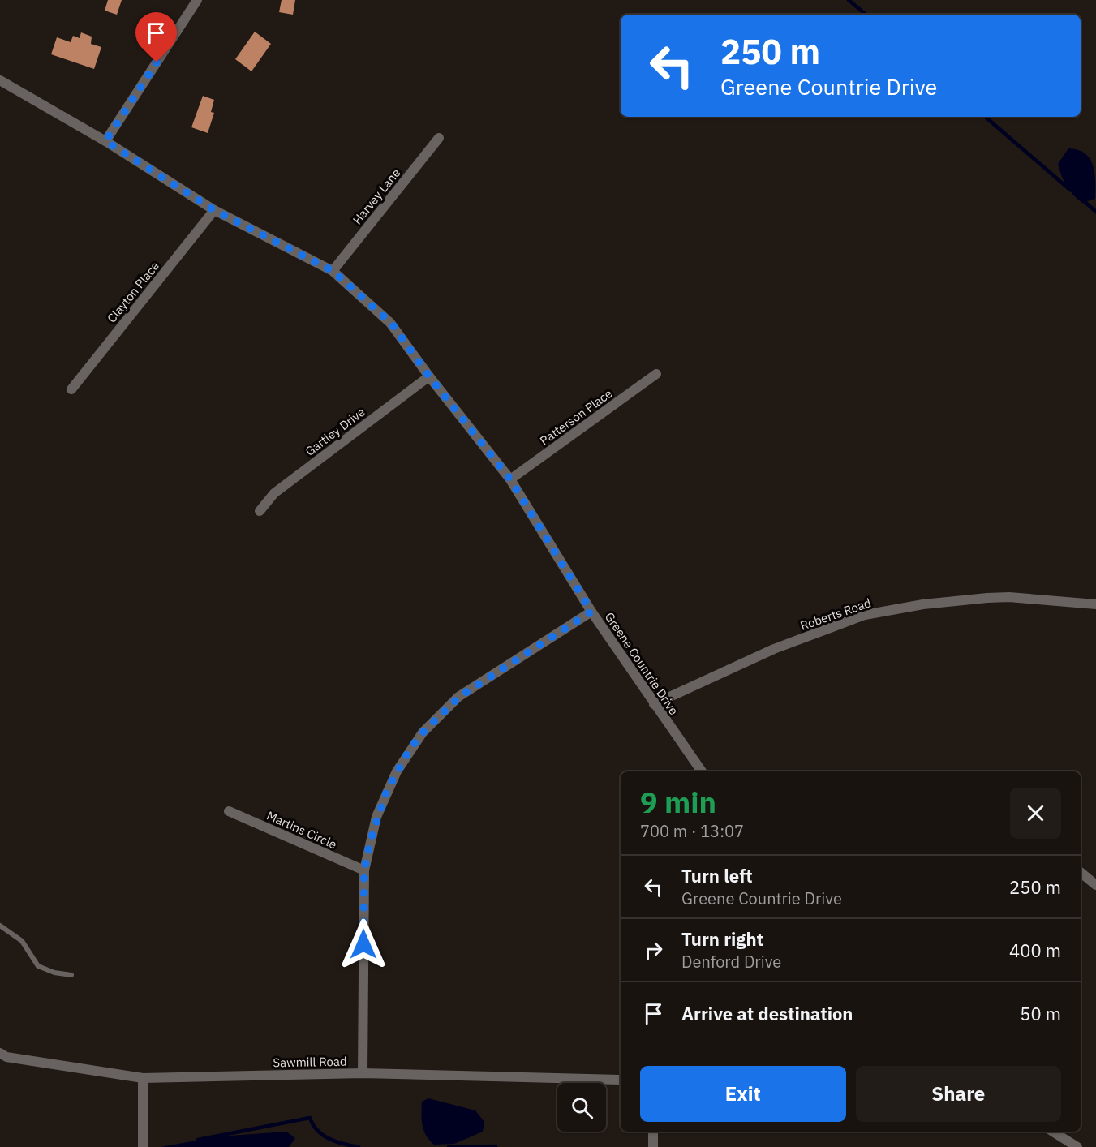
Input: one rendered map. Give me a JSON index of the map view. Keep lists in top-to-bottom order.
{
  "streets": {
    "street": [
      "Harvey Lane",
      "Clayton Place",
      "Patterson Place",
      "Gartley Drive",
      "Roberts Road",
      "Greene Countrie Drive",
      "Martins Circle",
      "Sawmill Road"
    ]
  },
  "crossings": [
    ["Harvey Lane", "Greene Countrie Drive"],
    ["Clayton Place", "Greene Countrie Drive"],
    ["Patterson Place", "Greene Countrie Drive"],
    ["Gartley Drive", "Greene Countrie Drive"],
    ["Roberts Road", "Greene Countrie Drive"]
  ],
  "page": {
    "turn": ["250 m", "Greene Countrie Drive"],
    "heading": ["9 min", "700 m · 13:07"],
    "list": [
      {
        "name": "Turn left",
        "note": "Greene Countrie Drive",
        "value": "250 m"
      },
      {
        "name": "Turn right",
        "note": "Denford Drive",
        "value": "400 m"
      },
      {
        "name": "Arrive at destination",
        "value": "50 m"
      }
    ],
    "buttons": ["Exit", "Share"]
  }
}
